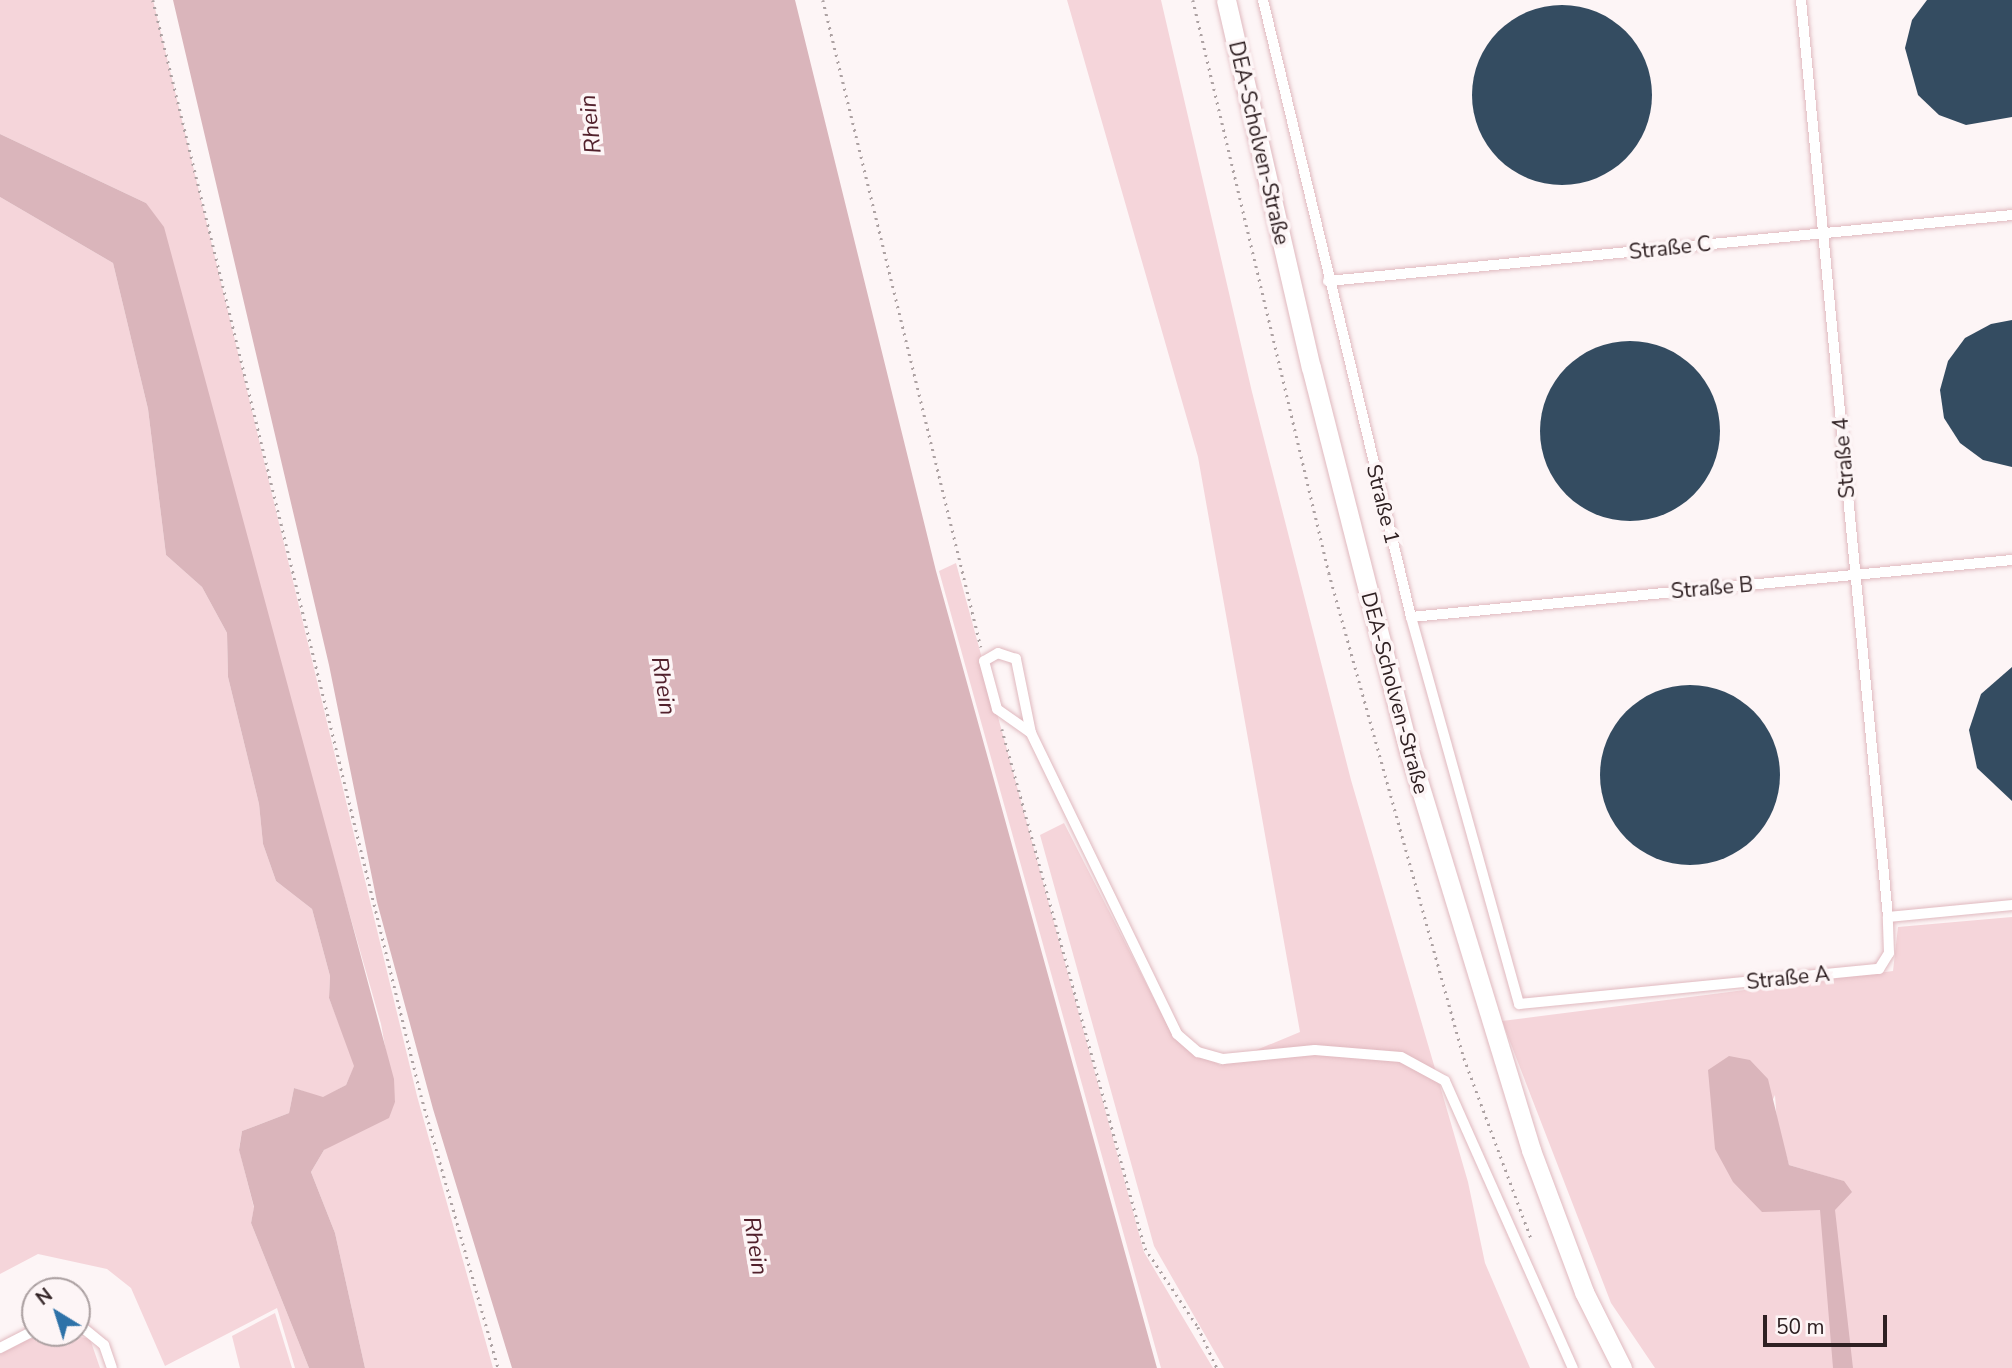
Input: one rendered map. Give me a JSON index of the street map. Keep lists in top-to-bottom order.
{
  "streets": {
    "street": ["DEA-Scholven-Straße"],
    "lane": [
      "Straße C",
      "Straße 4",
      "Straße 1",
      "Straße B",
      "Straße A"
    ]
  },
  "crossings": [
    ["Straße C", "Straße 4"],
    ["Straße C", "Straße 1"],
    ["Straße 4", "Straße B"],
    ["Straße 4", "Straße A"],
    ["Straße 1", "Straße B"],
    ["Straße 1", "Straße A"]
  ],
  "water": ["Rhein"],
  "scale_bar": "50 m",
  "north": "top left"
}
